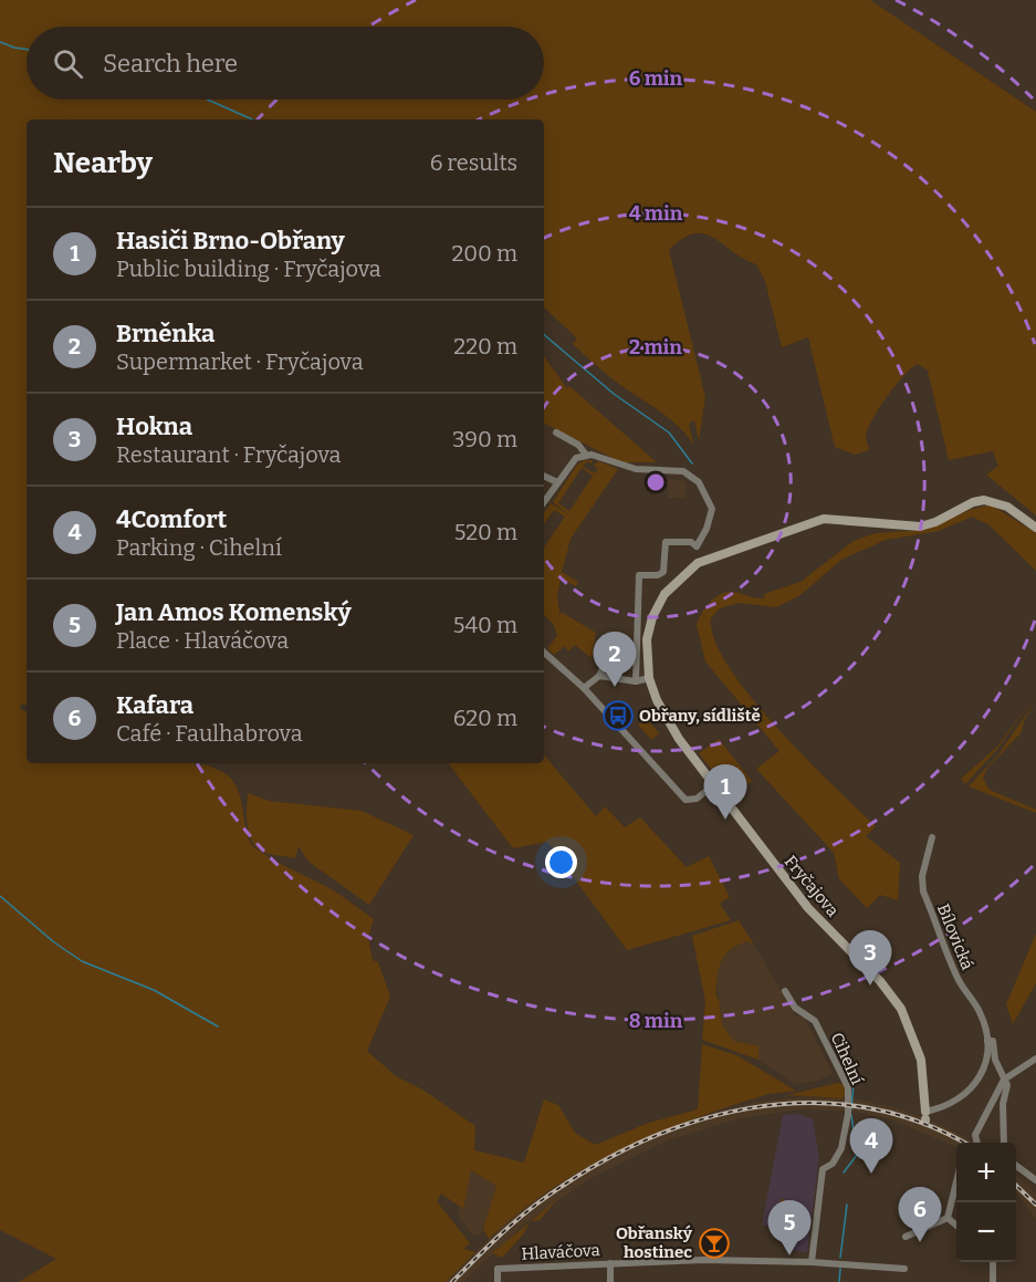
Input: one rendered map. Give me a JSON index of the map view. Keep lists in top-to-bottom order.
{
  "streets": {
    "main road": ["Fryčajova"],
    "street": ["Bílovická", "Cihelní", "Hlaváčova"]
  },
  "crossings": [
    ["Fryčajova", "Bílovická"],
    ["Cihelní", "Hlaváčova"]
  ],
  "places": {
    "bus stop": ["Obřany, sídliště"],
    "bar": ["Obřanský hostinec"]
  },
  "page": {
    "search": "Search here",
    "heading": ["Nearby", "6 results"],
    "list": [
      {
        "mark": "1",
        "name": "Hasiči Brno-Obřany",
        "note": "Public building · Fryčajova",
        "value": "200 m"
      },
      {
        "mark": "2",
        "name": "Brněnka",
        "note": "Supermarket · Fryčajova",
        "value": "220 m"
      },
      {
        "mark": "3",
        "name": "Hokna",
        "note": "Restaurant · Fryčajova",
        "value": "390 m"
      },
      {
        "mark": "4",
        "name": "4Comfort",
        "note": "Parking · Cihelní",
        "value": "520 m"
      },
      {
        "mark": "5",
        "name": "Jan Amos Komenský",
        "note": "Place · Hlaváčova",
        "value": "540 m"
      },
      {
        "mark": "6",
        "name": "Kafara",
        "note": "Café · Faulhabrova",
        "value": "620 m"
      }
    ],
    "pins": [
      "2",
      "1",
      "3",
      "4",
      "6",
      "5"
    ],
    "map_buttons": ["+", "−"]
  },
  "rings": [
    "6 min",
    "4 min",
    "2 min",
    "8 min"
  ]
}
